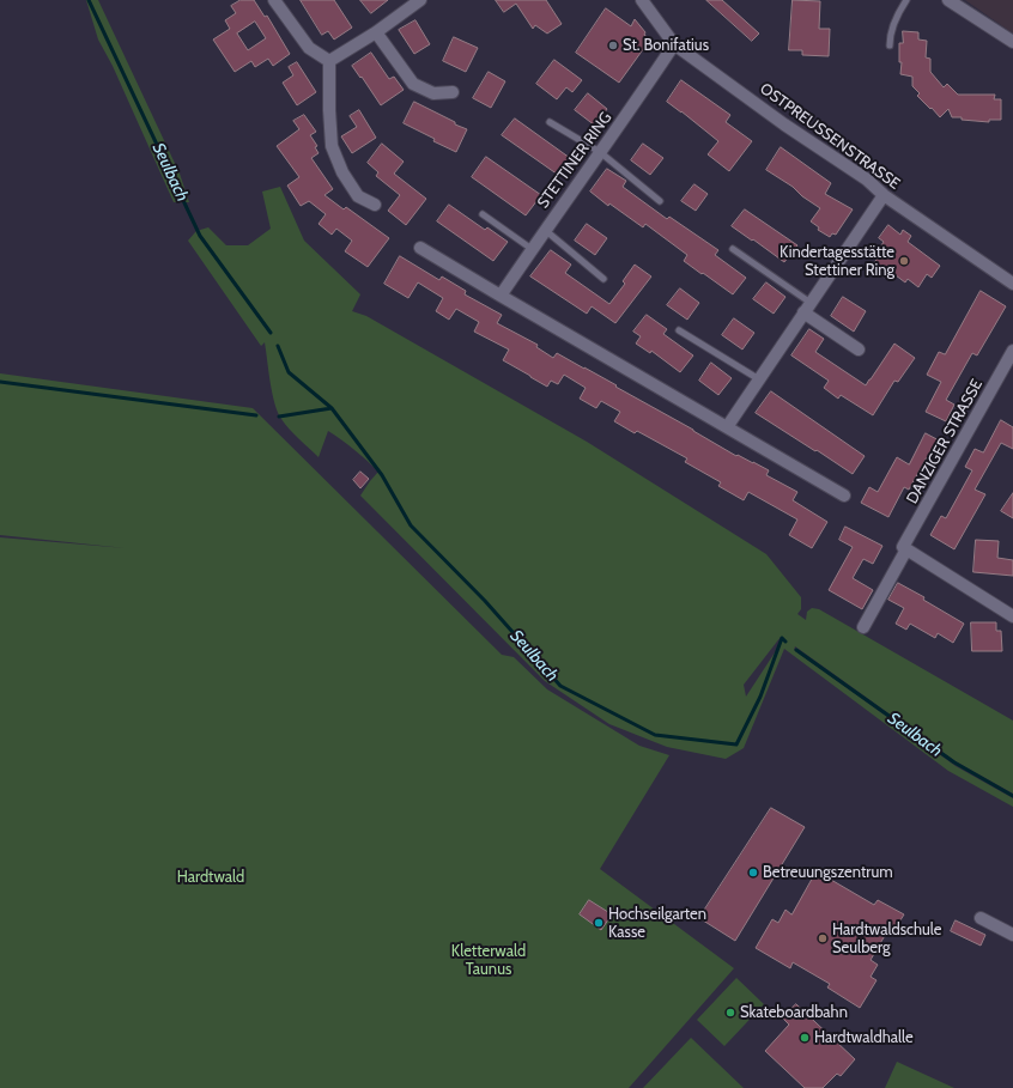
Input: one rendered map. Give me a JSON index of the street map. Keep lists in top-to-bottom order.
{
  "streets": {
    "street": ["OSTPREUSSENSTRASSE", "STETTINER RING", "DANZIGER STRASSE"]
  },
  "crossings": [
    ["OSTPREUSSENSTRASSE", "STETTINER RING"]
  ],
  "water": ["Seulbach"],
  "parks": ["Hardtwald", "Kletterwald Taunus"],
  "places": [
    "St. Bonifatius",
    "Kindertagesstätte Stettiner Ring",
    "Betreuungszentrum",
    "Hochseilgarten Kasse",
    "Hardtwaldschule Seulberg",
    "Skateboardbahn",
    "Hardtwaldhalle"
  ]
}
